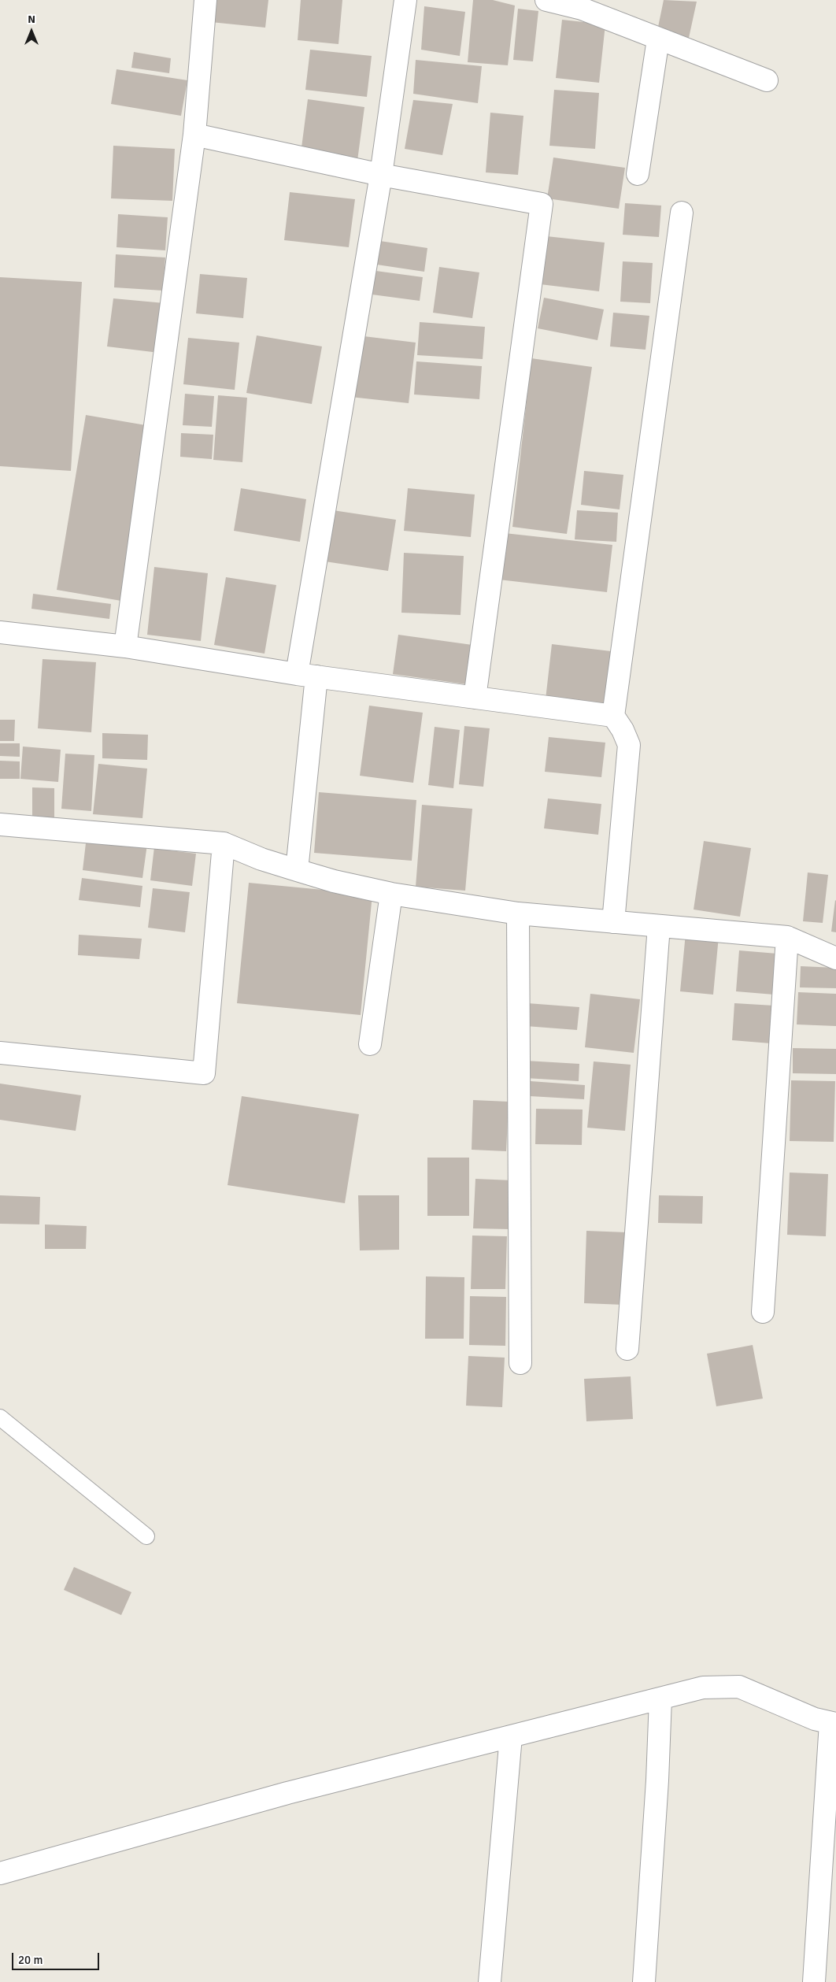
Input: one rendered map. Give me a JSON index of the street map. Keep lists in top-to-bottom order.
{
  "scale_bar": "20 m",
  "north": "top"
}
